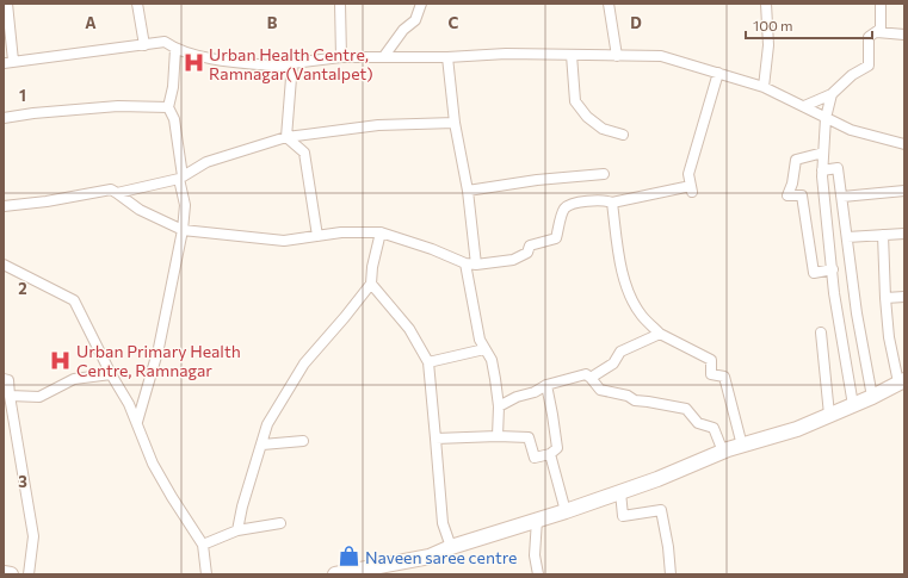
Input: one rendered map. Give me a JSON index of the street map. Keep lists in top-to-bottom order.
{
  "places": {
    "hospital": ["Urban Health Centre, Ramnagar(Vantalpet)", "Urban Primary Health Centre, Ramnagar"],
    "shop": ["Naveen saree centre"]
  },
  "scale_bar": "100 m",
  "grid": {
    "columns": [
      "A",
      "B",
      "C",
      "D"
    ],
    "rows": ["1", "2", "3"]
  }
}
